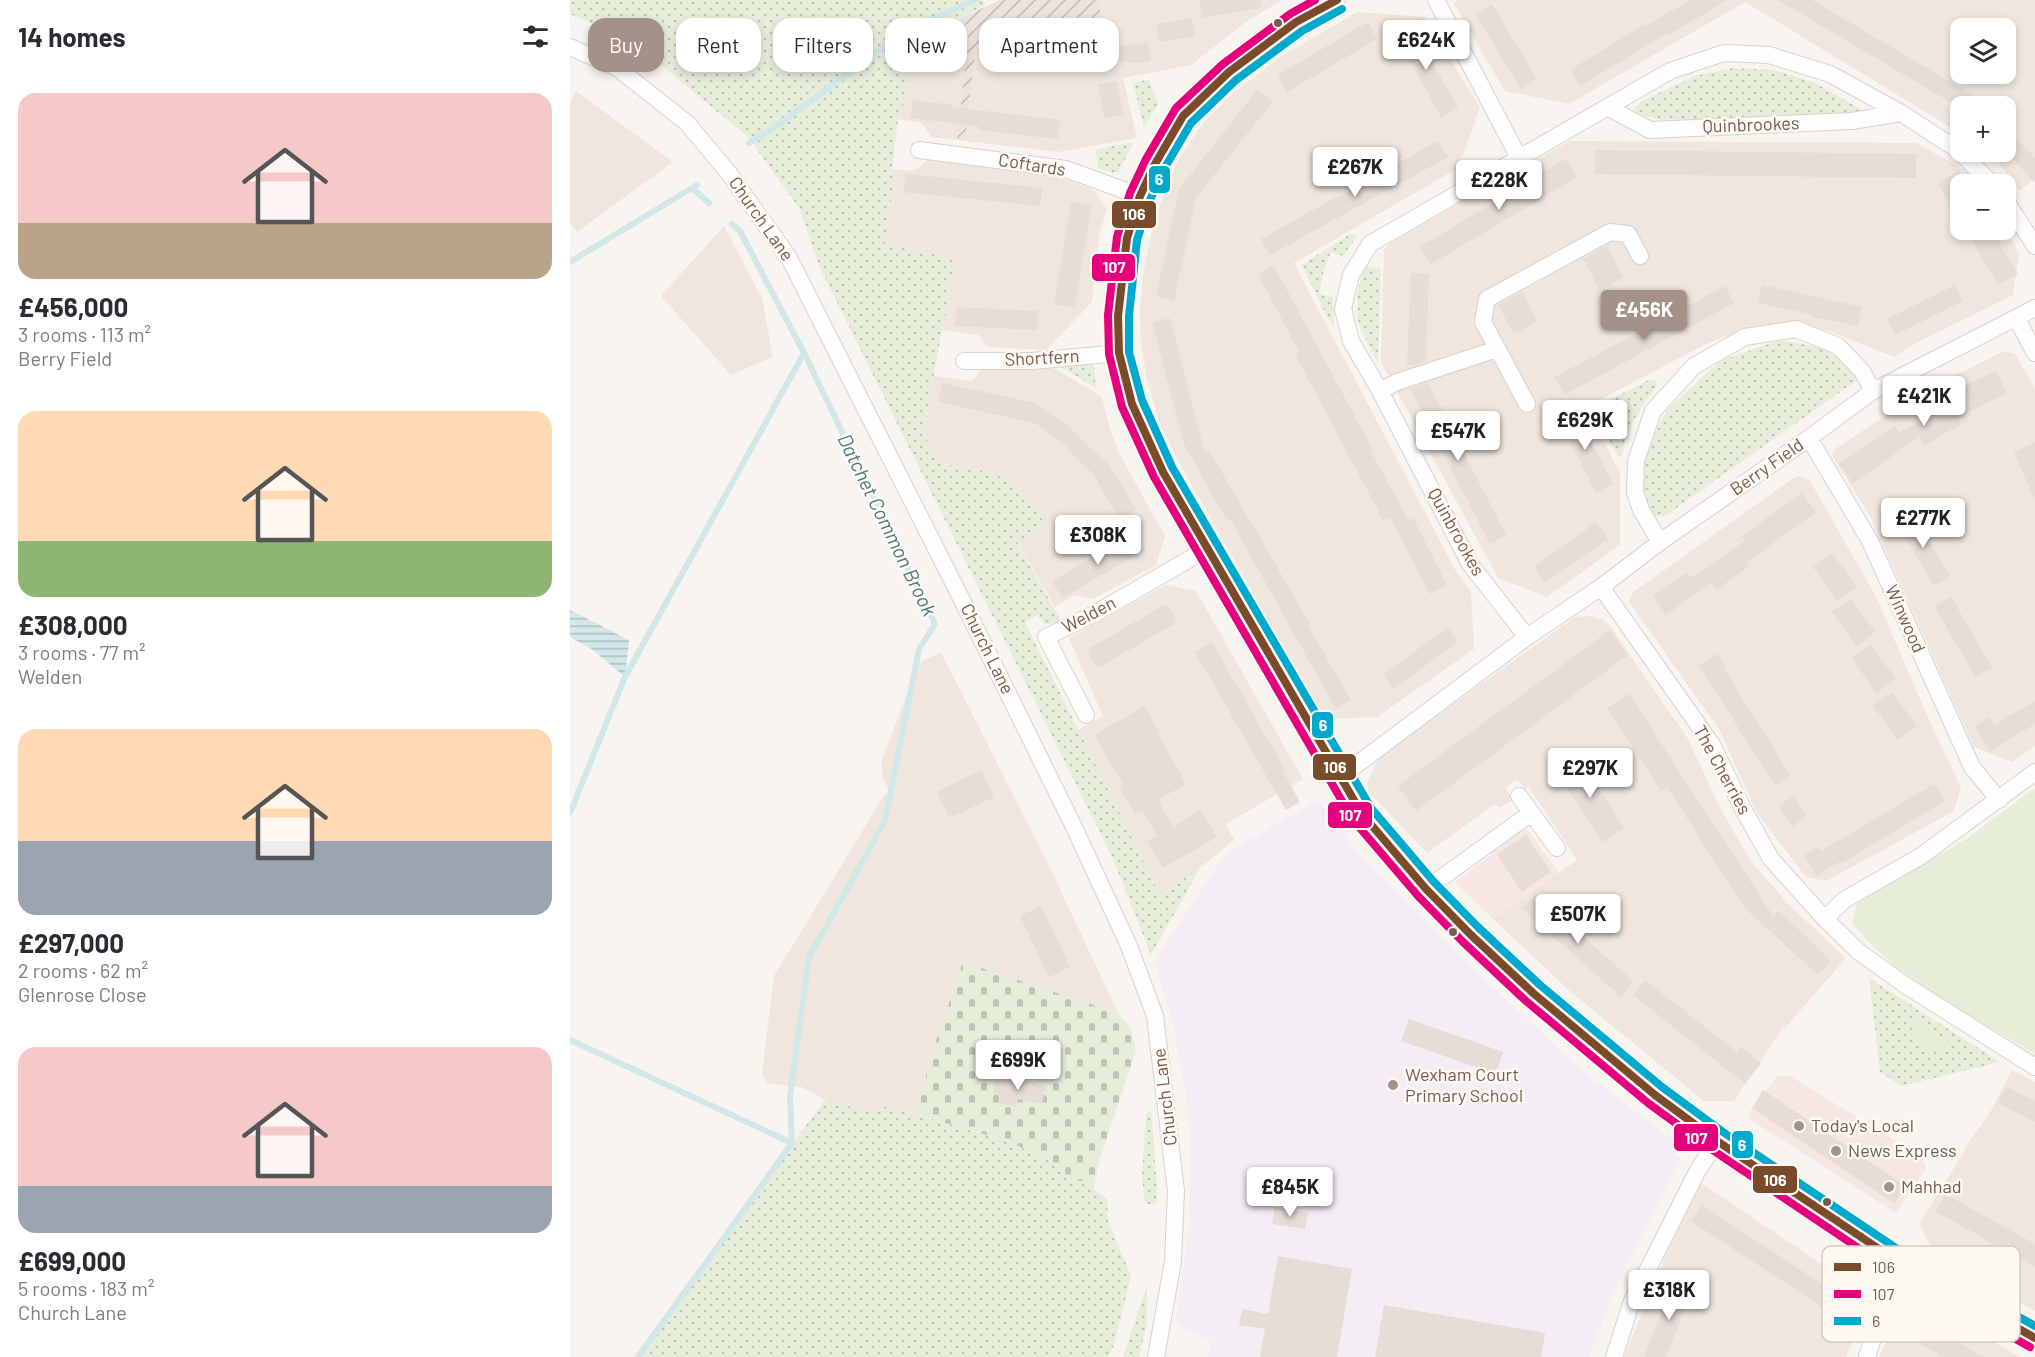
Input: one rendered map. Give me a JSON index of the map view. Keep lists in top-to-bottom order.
{
  "streets": {
    "street": [
      "Quinbrookes",
      "Coftards",
      "Church Lane",
      "Shortfern",
      "Berry Field",
      "Welden",
      "Winwood",
      "The Cherries"
    ]
  },
  "crossings": [
    ["Quinbrookes", "Berry Field"],
    ["Berry Field", "Winwood"],
    ["Berry Field", "The Cherries"]
  ],
  "water": ["Datchet Common Brook"],
  "places": [
    "Wexham Court Primary School",
    "Today's Local",
    "News Express",
    "Mahhad"
  ],
  "lines": ["transit line 106", "transit line 107", "transit line 6"],
  "legend": ["106", "107", "6"],
  "page": {
    "heading": "14 homes",
    "map_buttons": ["+", "−"],
    "chip": [
      "Buy",
      "Rent",
      "Filters",
      "New",
      "Apartment"
    ],
    "price": [
      "£624K",
      "£267K",
      "£228K",
      "£456K",
      "£421K",
      "£629K",
      "£547K",
      "£277K",
      "£308K",
      "£297K",
      "£507K",
      "£699K",
      "£845K",
      "£318K"
    ],
    "list": [
      {
        "name": "£456,000",
        "note": "3 rooms · 113 m² · Berry Field"
      },
      {
        "name": "£308,000",
        "note": "3 rooms · 77 m² · Welden"
      },
      {
        "name": "£297,000",
        "note": "2 rooms · 62 m² · Glenrose Close"
      },
      {
        "name": "£699,000",
        "note": "5 rooms · 183 m² · Church Lane"
      }
    ]
  }
}
